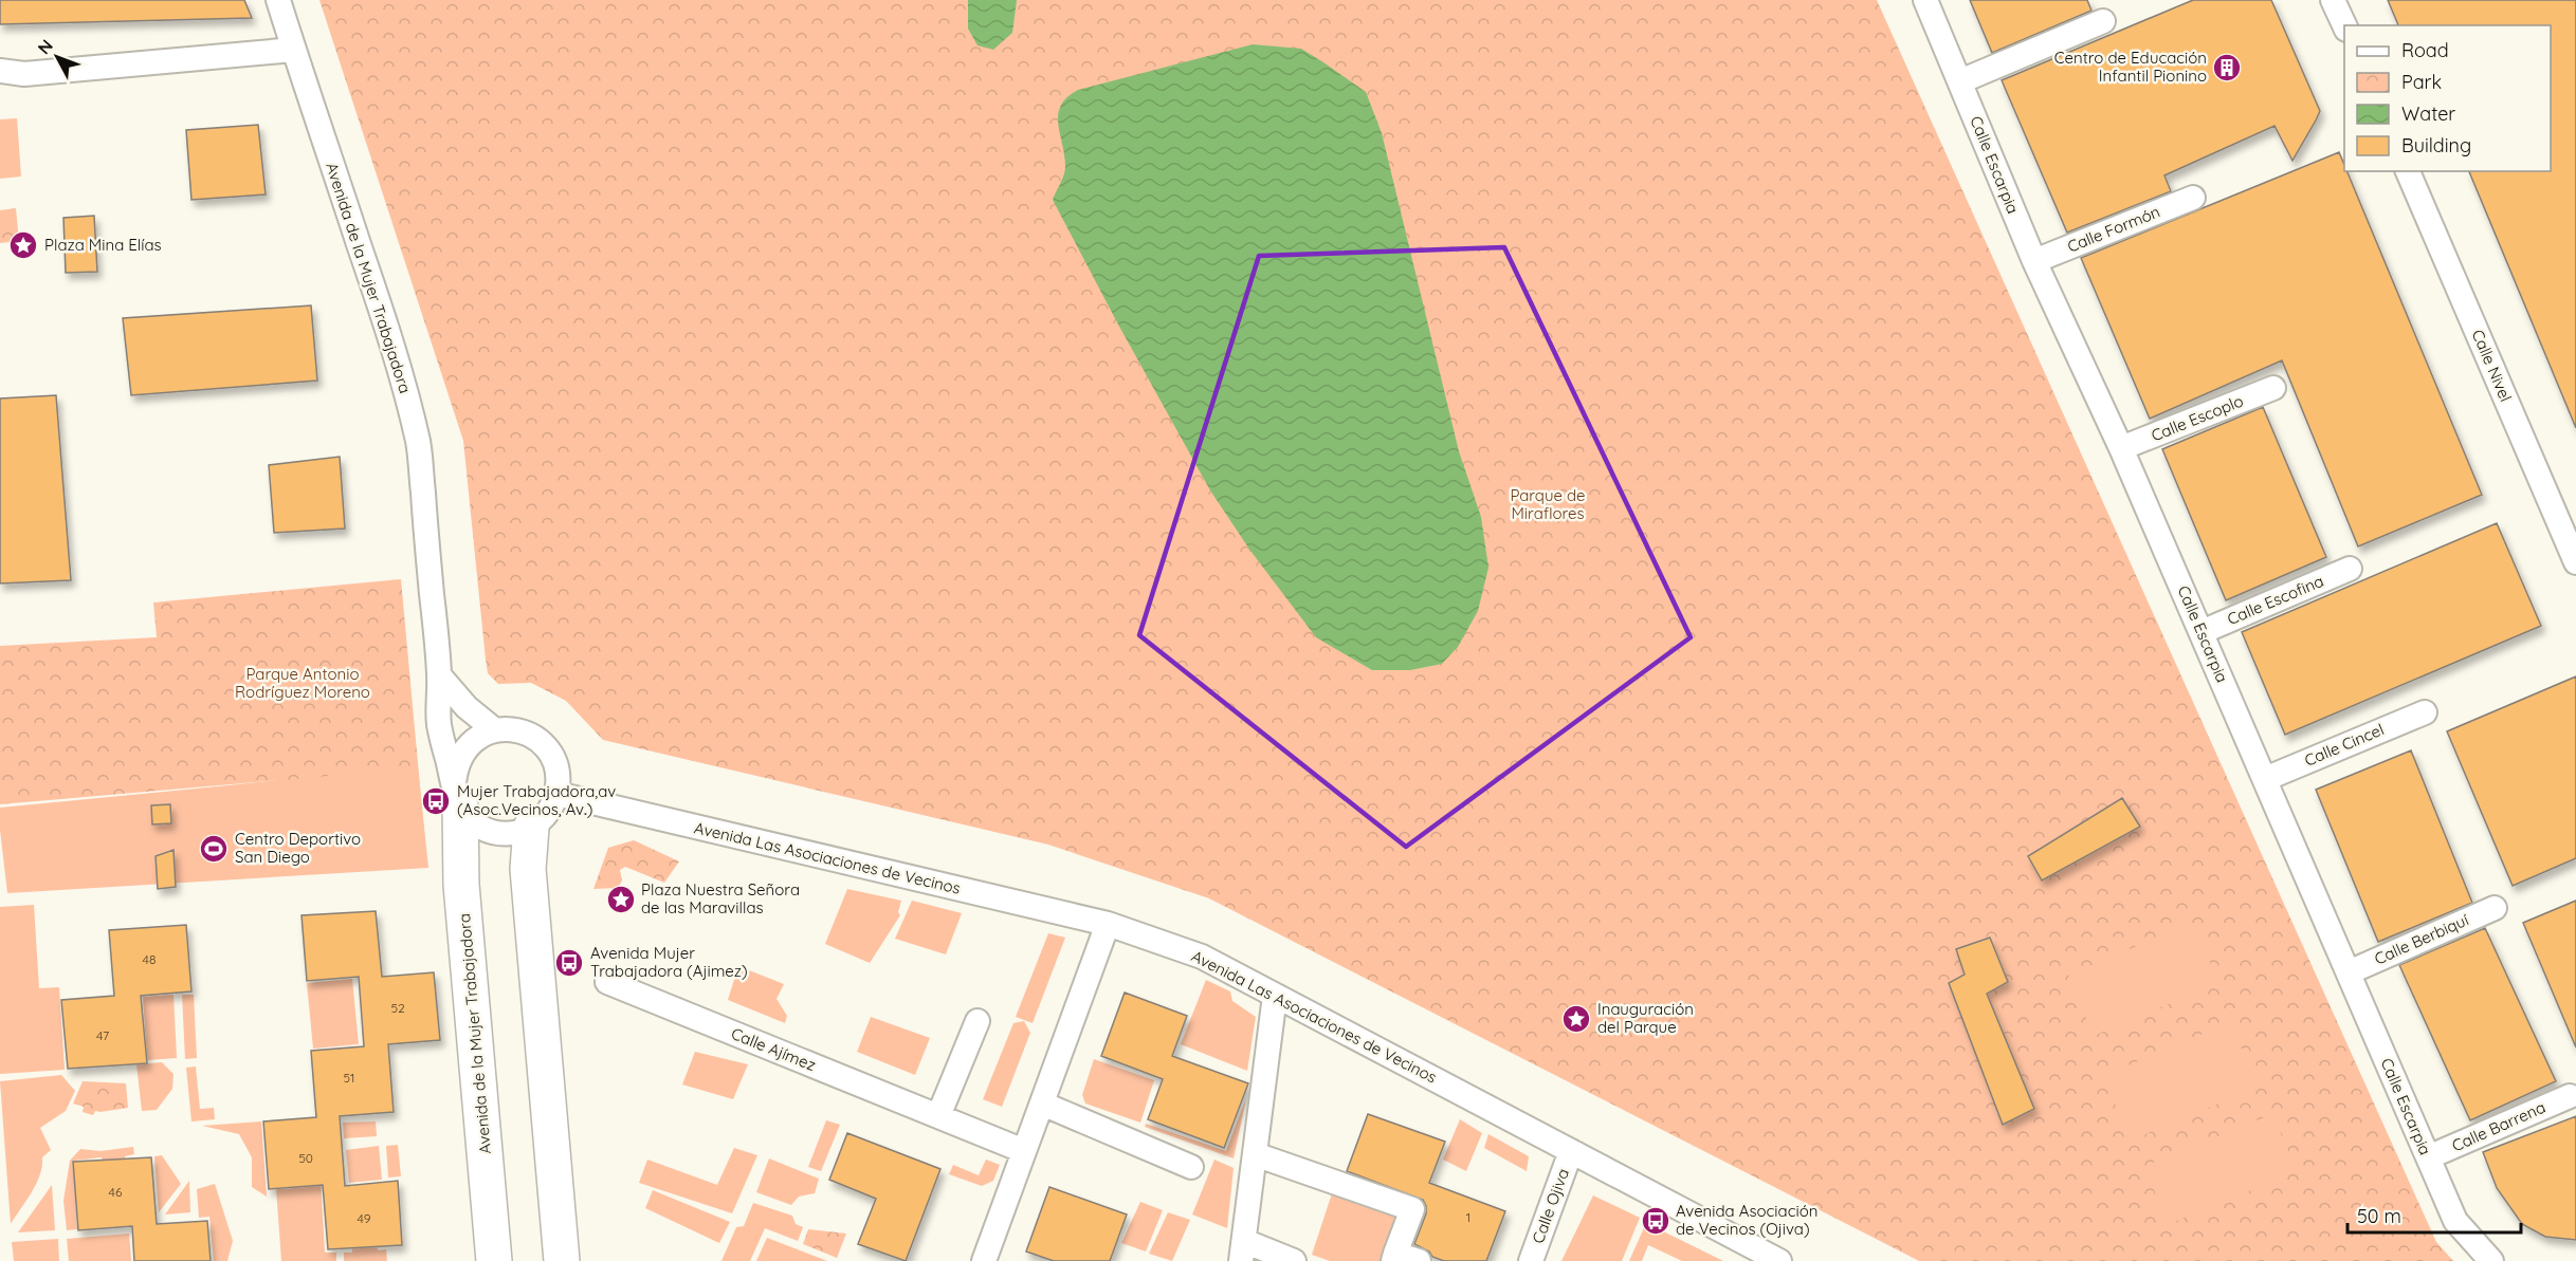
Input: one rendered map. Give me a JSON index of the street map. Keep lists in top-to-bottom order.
{
  "streets": {
    "street": [
      "Calle Escarpia",
      "Calle Formón",
      "Avenida de la Mujer Trabajadora",
      "Calle Nivel",
      "Calle Escoplo",
      "Calle Escofina",
      "Calle Cincel",
      "Avenida Las Asociaciones de Vecinos",
      "Calle Berbiquí",
      "Calle Ajímez",
      "Calle Barrena",
      "Calle Ojiva"
    ]
  },
  "crossings": [
    ["Calle Escarpia", "Calle Formón"],
    ["Calle Escarpia", "Calle Escoplo"],
    ["Calle Escarpia", "Calle Escofina"],
    ["Calle Escarpia", "Calle Cincel"],
    ["Calle Escarpia", "Calle Berbiquí"],
    ["Calle Escarpia", "Calle Barrena"],
    ["Avenida de la Mujer Trabajadora", "Avenida Las Asociaciones de Vecinos"],
    ["Avenida Las Asociaciones de Vecinos", "Calle Ojiva"]
  ],
  "parks": ["Parque de Miraflores", "Parque Antonio Rodríguez Moreno"],
  "places": {
    "building": ["Centro de Educación Infantil Pionino"],
    "place": ["Plaza Mina Elías", "Plaza Nuestra Señora de las Maravillas", "Inauguración del Parque"],
    "bus stop": ["Mujer Trabajadora,av (Asoc.Vecinos, Av.)", "Avenida Mujer Trabajadora (Ajimez)", "Avenida Asociación de Vecinos (Ojiva)"],
    "sports": ["Centro Deportivo San Diego"]
  },
  "house_numbers": [
    "48",
    "52",
    "47",
    "51",
    "50",
    "46",
    "1",
    "49"
  ],
  "legend": [
    "Road",
    "Park",
    "Water",
    "Building"
  ],
  "scale_bar": "50 m",
  "north": "top left"
}
